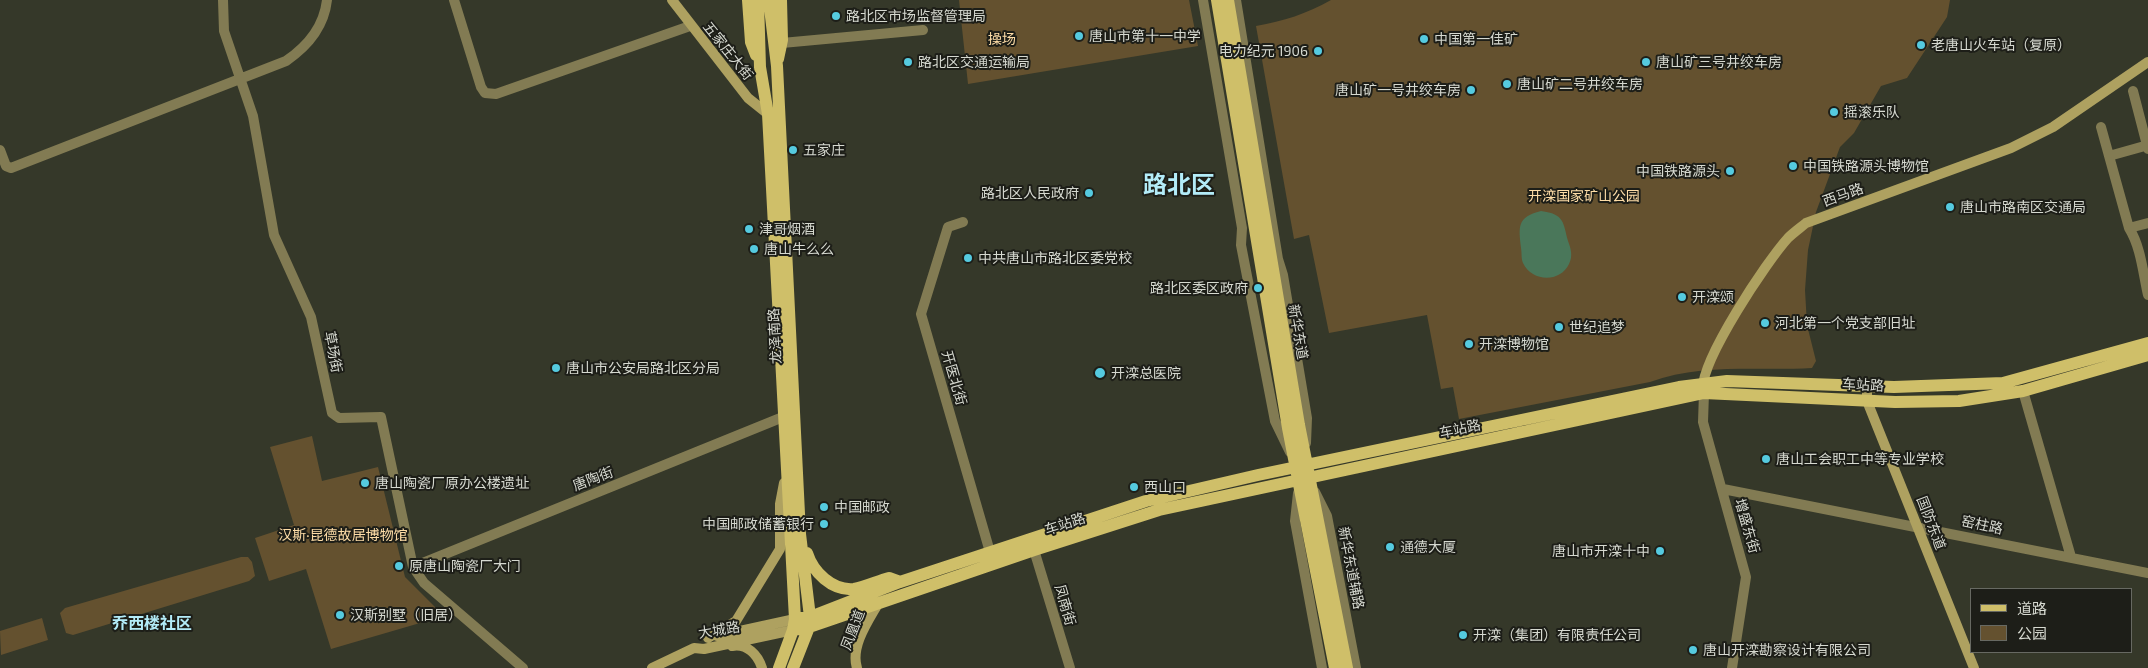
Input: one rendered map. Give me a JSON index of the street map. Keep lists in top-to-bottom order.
{
  "streets": {
    "main road": ["新华东道", "龙泽南路", "车站路"],
    "street": [
      "五家庄大街",
      "西马路",
      "草场街",
      "开医北街",
      "唐陶街",
      "国防东道",
      "窑柱路",
      "增盛东街",
      "新华东道辅路",
      "凤南街",
      "大城路",
      "凤凰道"
    ]
  },
  "crossings": [
    ["五家庄大街", "龙泽南路"],
    ["西马路", "车站路"],
    ["西马路", "增盛东街"],
    ["新华东道", "车站路"],
    ["新华东道", "新华东道辅路"],
    ["龙泽南路", "车站路"],
    ["龙泽南路", "唐陶街"],
    ["龙泽南路", "大城路"],
    ["草场街", "唐陶街"],
    ["开医北街", "车站路"],
    ["车站路", "国防东道"],
    ["车站路", "增盛东街"],
    ["车站路", "新华东道辅路"],
    ["车站路", "凤南街"],
    ["车站路", "大城路"],
    ["车站路", "凤凰道"],
    ["国防东道", "窑柱路"],
    ["窑柱路", "增盛东街"]
  ],
  "districts": ["路北区", "乔西楼社区"],
  "parks": ["操场", "开滦国家矿山公园", "汉斯·昆德故居博物馆"],
  "places": [
    "路北区市场监督管理局",
    "唐山市第十一中学",
    "中国第一佳矿",
    "老唐山火车站（复原）",
    "电力纪元 1906",
    "路北区交通运输局",
    "唐山矿三号井绞车房",
    "唐山矿二号井绞车房",
    "唐山矿一号井绞车房",
    "摇滚乐队",
    "五家庄",
    "中国铁路源头博物馆",
    "中国铁路源头",
    "路北区人民政府",
    "唐山市路南区交通局",
    "津哥烟酒",
    "唐山牛么么",
    "中共唐山市路北区委党校",
    "路北区委区政府",
    "开滦颂",
    "河北第一个党支部旧址",
    "世纪追梦",
    "开滦博物馆",
    "唐山市公安局路北区分局",
    "开滦总医院",
    "唐山工会职工中等专业学校",
    "唐山陶瓷厂原办公楼遗址",
    "西山口",
    "中国邮政",
    "中国邮政储蓄银行",
    "通德大厦",
    "唐山市开滦十中",
    "原唐山陶瓷厂大门",
    "汉斯别墅（旧居）",
    "开滦（集团）有限责任公司",
    "唐山开滦勘察设计有限公司"
  ],
  "legend": ["道路", "公园"]
}
